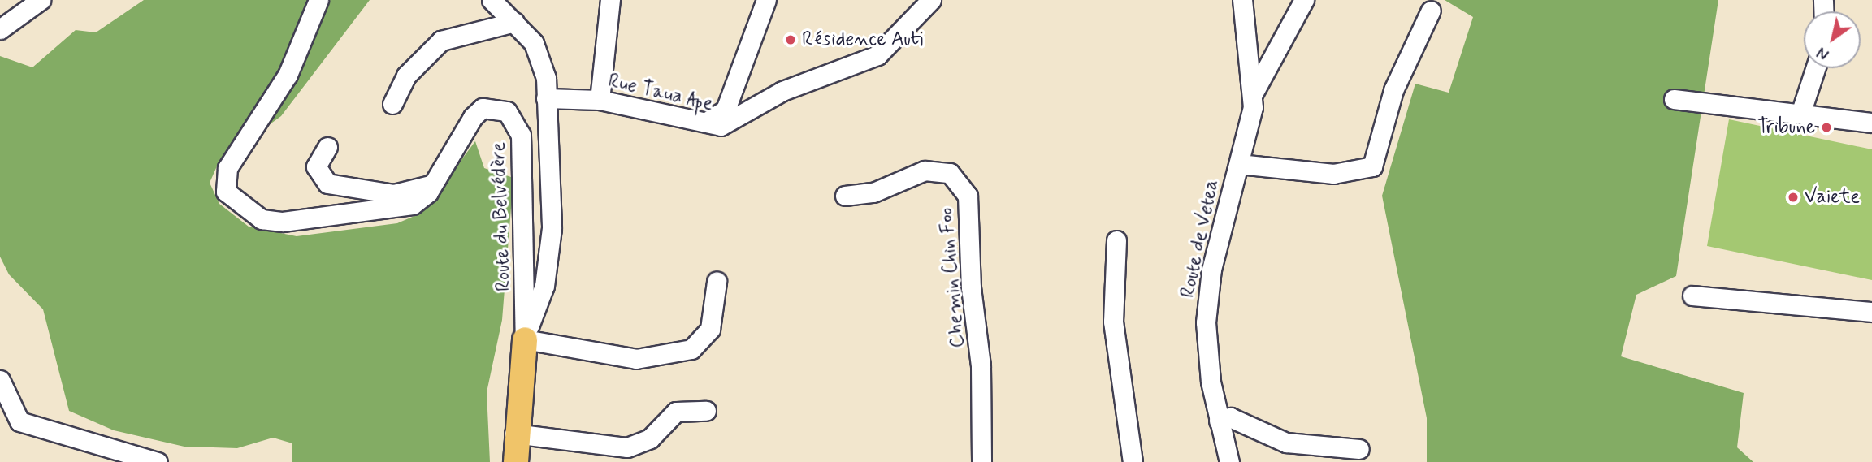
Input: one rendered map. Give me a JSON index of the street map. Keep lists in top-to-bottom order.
{
  "streets": {
    "street": [
      "Rue Taua Ape",
      "Route du Belvédère",
      "Route de Vetea",
      "Chemin Chin Foo"
    ]
  },
  "places": ["Résidence Auti", "Tribune", "Vaiete"],
  "north": "bottom left"
}
